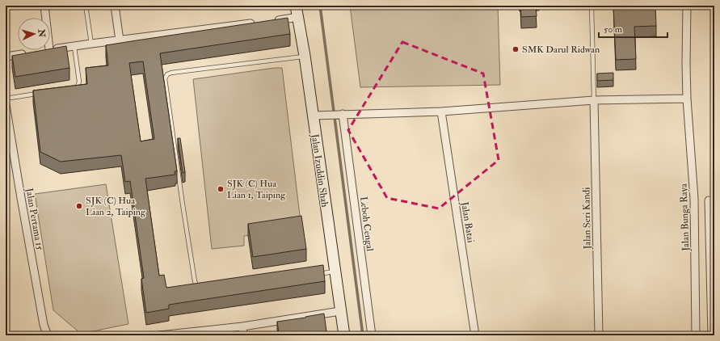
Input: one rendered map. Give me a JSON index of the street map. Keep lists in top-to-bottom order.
{
  "streets": {
    "main road": ["Jalan Izuddin Shah"],
    "street": [
      "Jalan Bunga Raya",
      "Jalan Seri Kandi",
      "Jalan Pertama 15",
      "Jalan Batai",
      "Leboh Cengal"
    ]
  },
  "places": ["SMK Darul Ridwan", "SJK (C) Hua Lian 1, Taiping", "SJK (C) Hua Lian 2, Taiping"],
  "scale_bar": "50 m",
  "north": "right"
}
